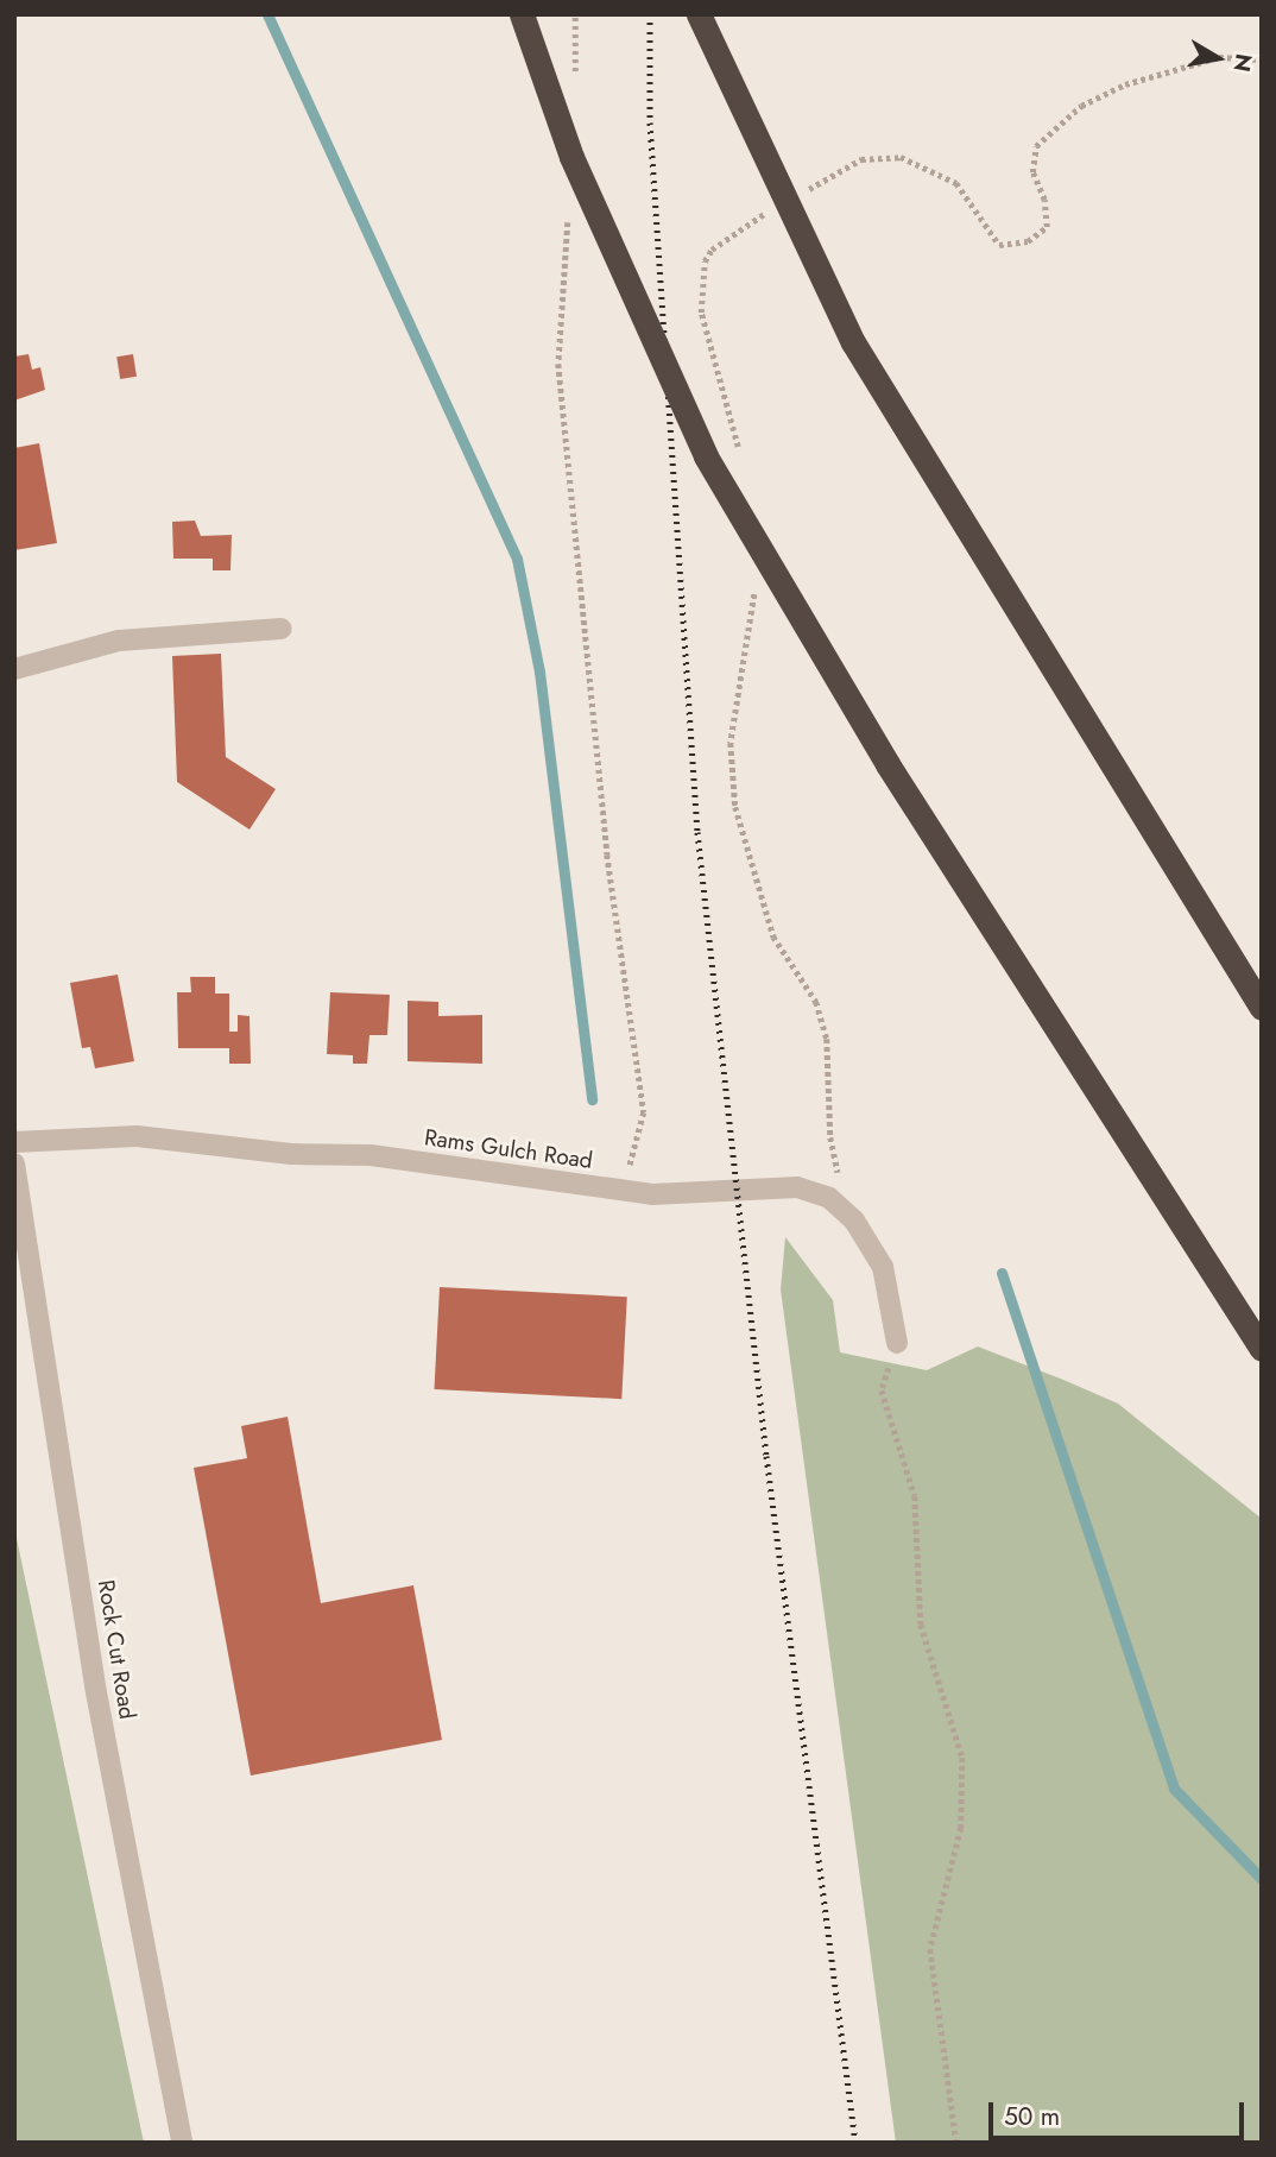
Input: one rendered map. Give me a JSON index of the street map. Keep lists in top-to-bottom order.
{
  "streets": {
    "street": ["Rams Gulch Road", "Rock Cut Road"]
  },
  "scale_bar": "50 m",
  "north": "right"
}
